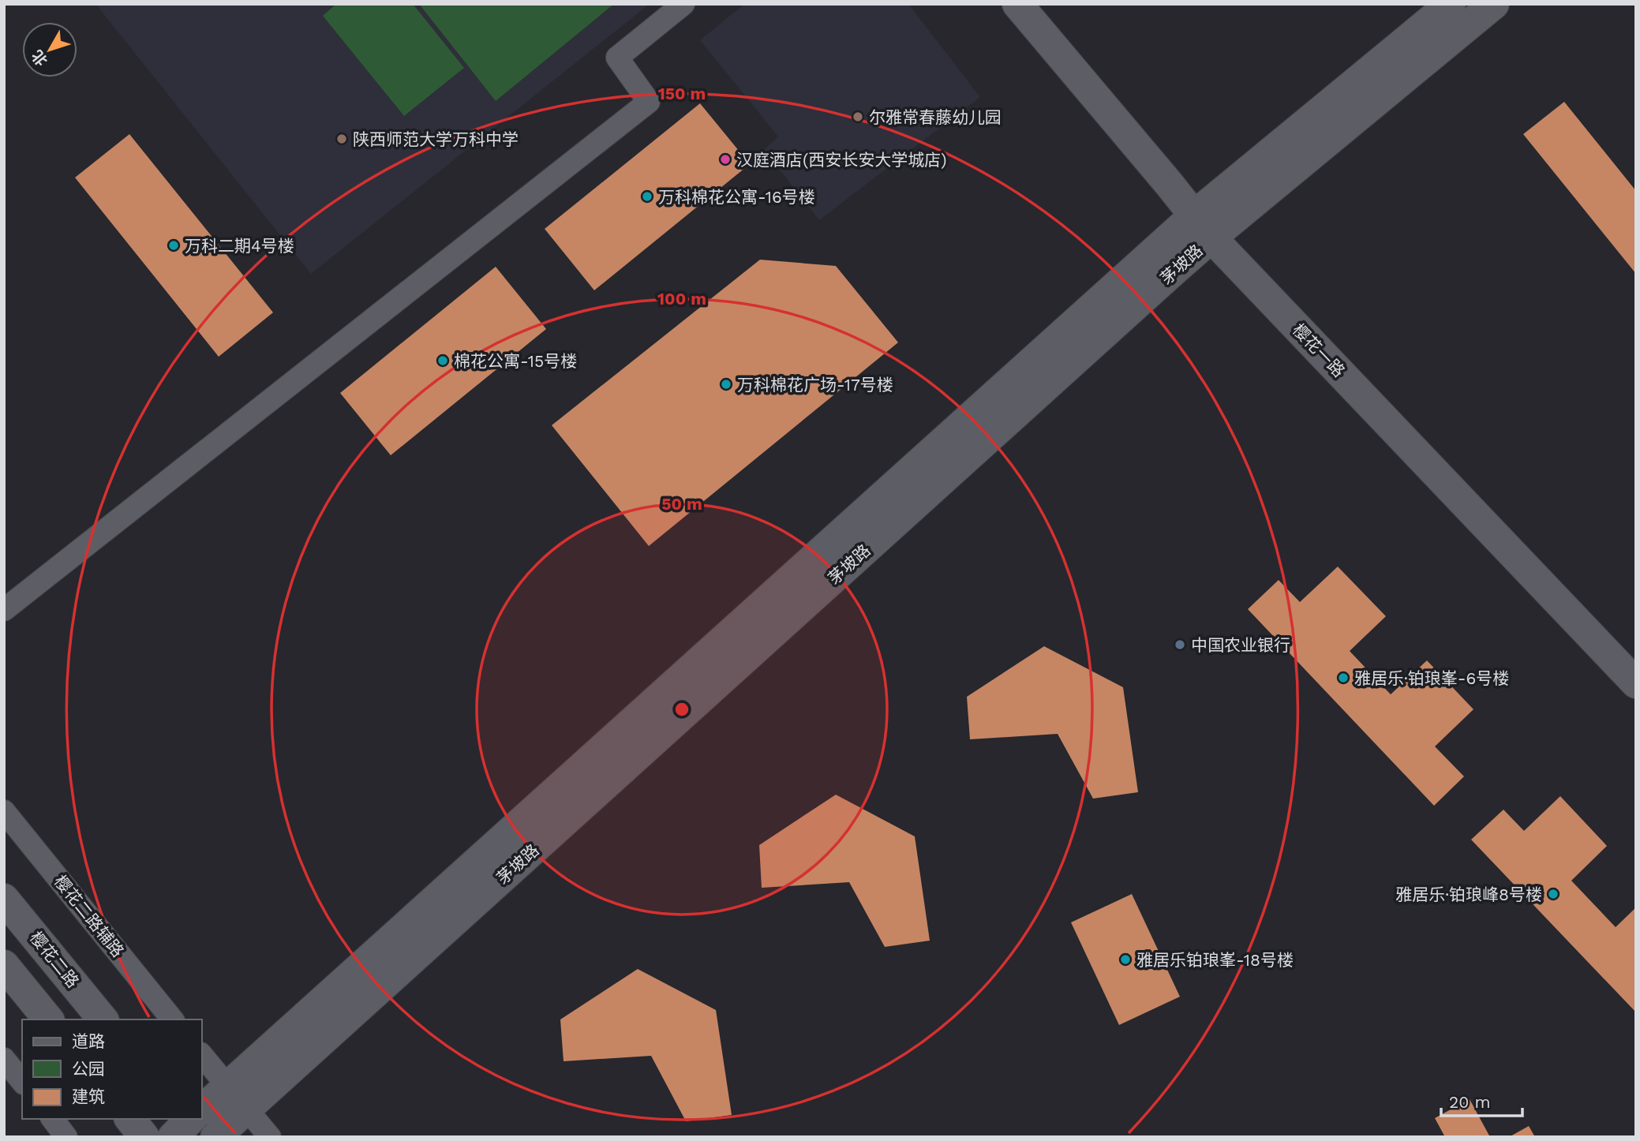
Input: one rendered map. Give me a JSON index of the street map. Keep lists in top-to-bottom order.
{
  "streets": {
    "street": [
      "茅坡路",
      "樱花一路",
      "樱花二路辅路",
      "樱花二路"
    ]
  },
  "crossings": [
    ["茅坡路", "樱花一路"]
  ],
  "places": [
    "尔雅常春藤幼儿园",
    "陕西师范大学万科中学",
    "汉庭酒店(西安长安大学城店)",
    "万科棉花公寓-16号楼",
    "万科二期4号楼",
    "棉花公寓-15号楼",
    "万科棉花广场-17号楼",
    "中国农业银行",
    "雅居乐·铂琅峯-6号楼",
    "雅居乐·铂琅峰8号楼",
    "雅居乐铂琅峯-18号楼"
  ],
  "legend": ["道路", "公园", "建筑"],
  "scale_bar": "20 m",
  "north": "bottom left",
  "rings": ["150 m", "100 m", "50 m"]
}
